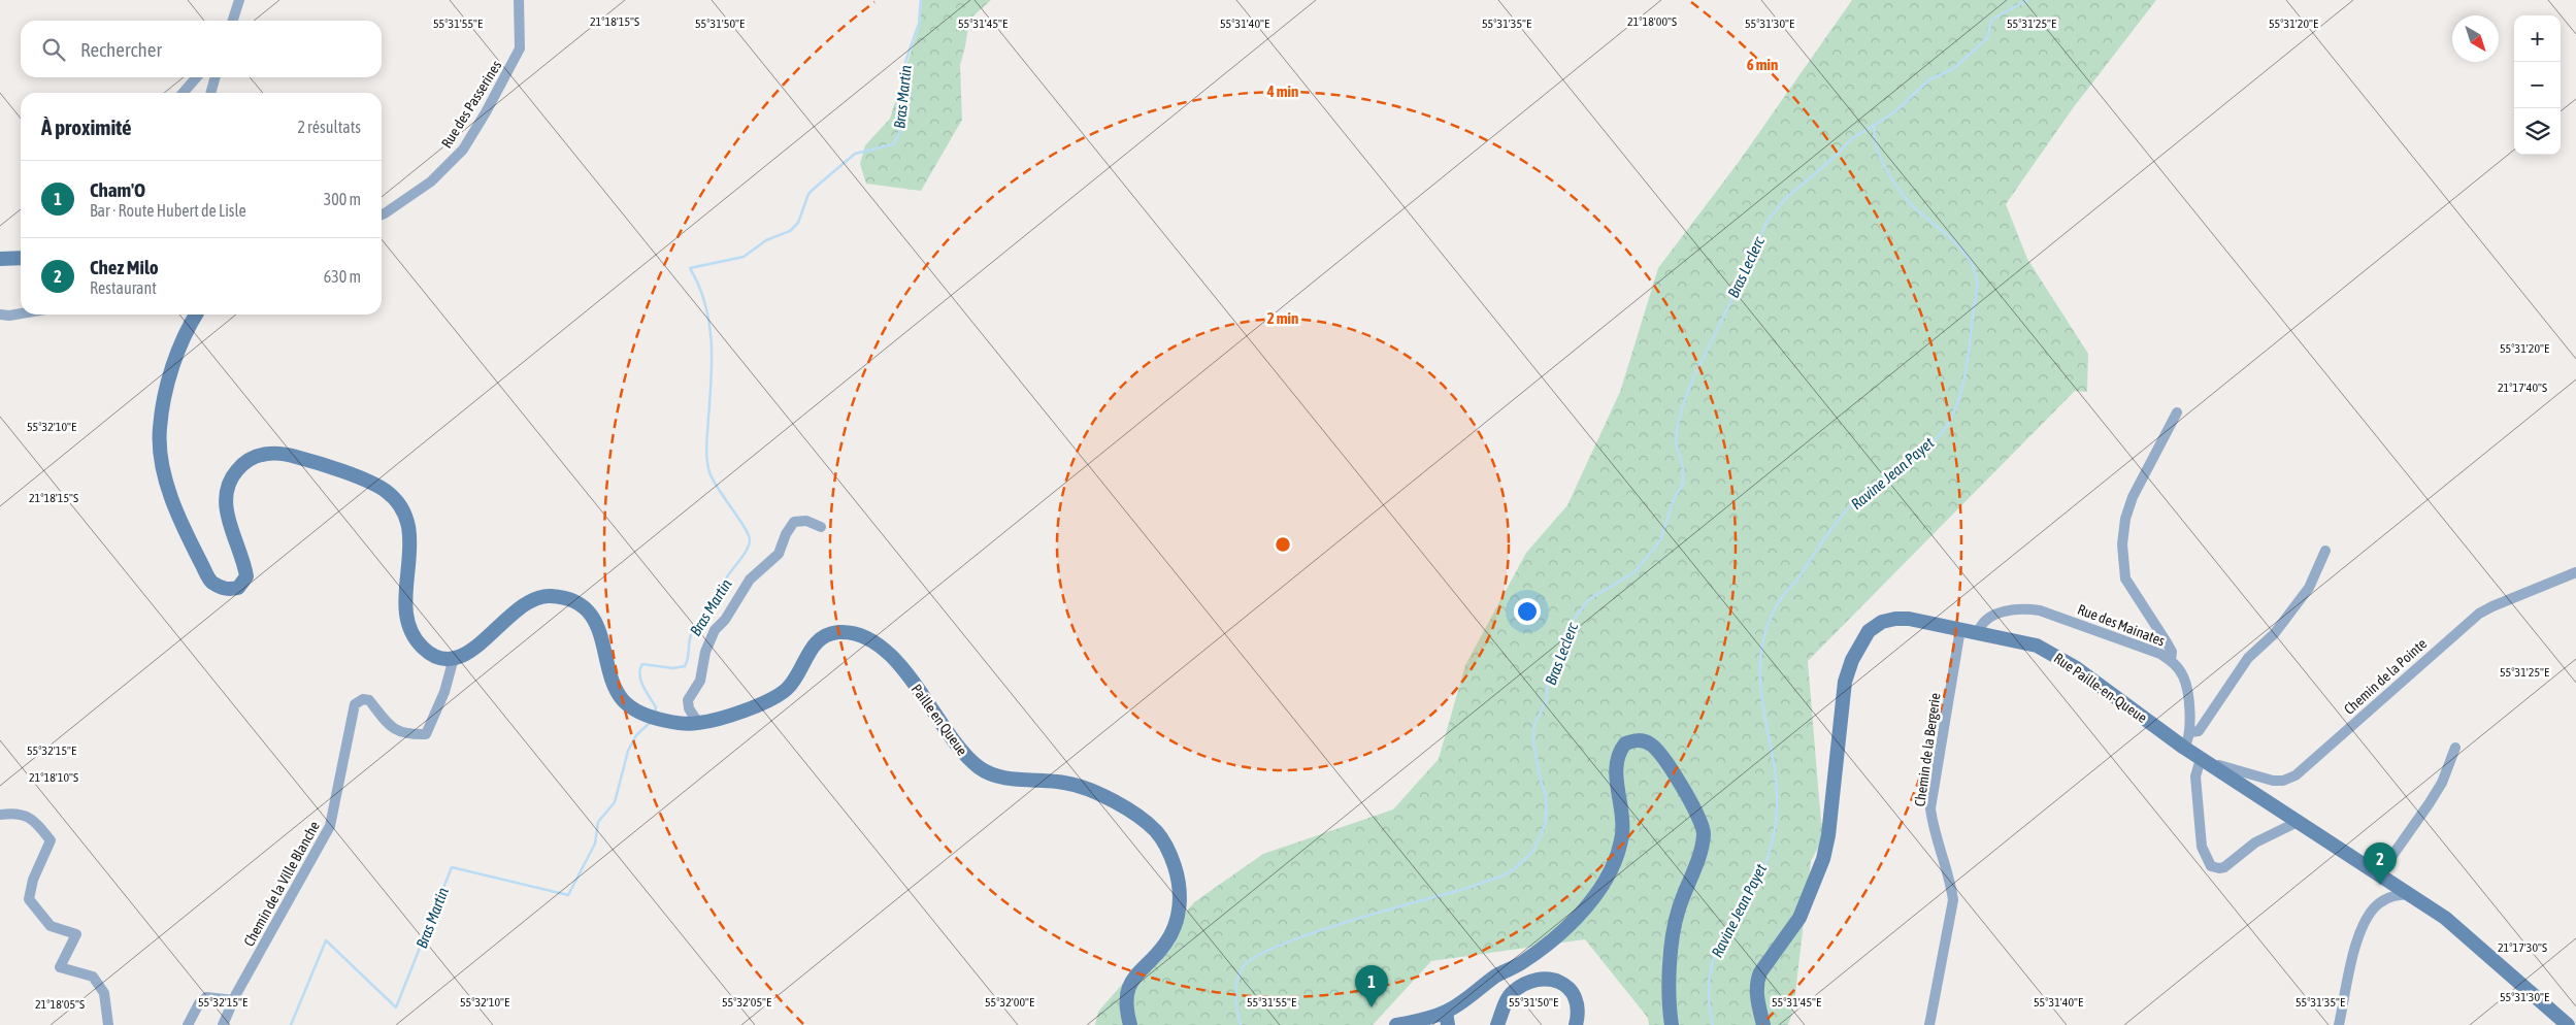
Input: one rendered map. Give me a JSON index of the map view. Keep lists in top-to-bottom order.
{
  "streets": {
    "main road": ["Rue Paille-en-Queue", "Paille en Queue"],
    "street": [
      "Rue des Passerines",
      "Rue des Mainates",
      "Chemin de la Pointe",
      "Chemin de la Bergerie",
      "Chemin de la Ville Blanche"
    ]
  },
  "crossings": [
    ["Rue des Mainates", "Rue Paille-en-Queue"],
    ["Chemin de la Pointe", "Rue Paille-en-Queue"],
    ["Rue Paille-en-Queue", "Chemin de la Bergerie"],
    ["Paille en Queue", "Chemin de la Ville Blanche"]
  ],
  "water": ["Bras Martin", "Bras Leclerc", "Ravine Jean Payet"],
  "north": "bottom right",
  "page": {
    "map_buttons": ["+", "−"],
    "search": "Rechercher",
    "heading": ["À proximité", "2 résultats"],
    "list": [
      {
        "mark": "1",
        "name": "Cham'O",
        "note": "Bar · Route Hubert de Lisle",
        "value": "300 m"
      },
      {
        "mark": "2",
        "name": "Chez Milo",
        "note": "Restaurant",
        "value": "630 m"
      }
    ],
    "pins": ["2", "1"]
  },
  "coordinates": [
    "21°18'15\"S",
    "21°18'00\"S",
    "55°31'55\"E",
    "55°31'50\"E",
    "55°31'45\"E",
    "55°31'30\"E",
    "55°31'25\"E",
    "55°31'20\"E",
    "55°31'40\"E",
    "55°31'35\"E",
    "21°17'40\"S",
    "55°32'10\"E",
    "55°32'15\"E",
    "21°18'10\"S",
    "21°17'30\"S",
    "55°32'05\"E",
    "55°32'00\"E",
    "21°18'05\"S"
  ],
  "rings": ["6 min", "4 min", "2 min"]
}
